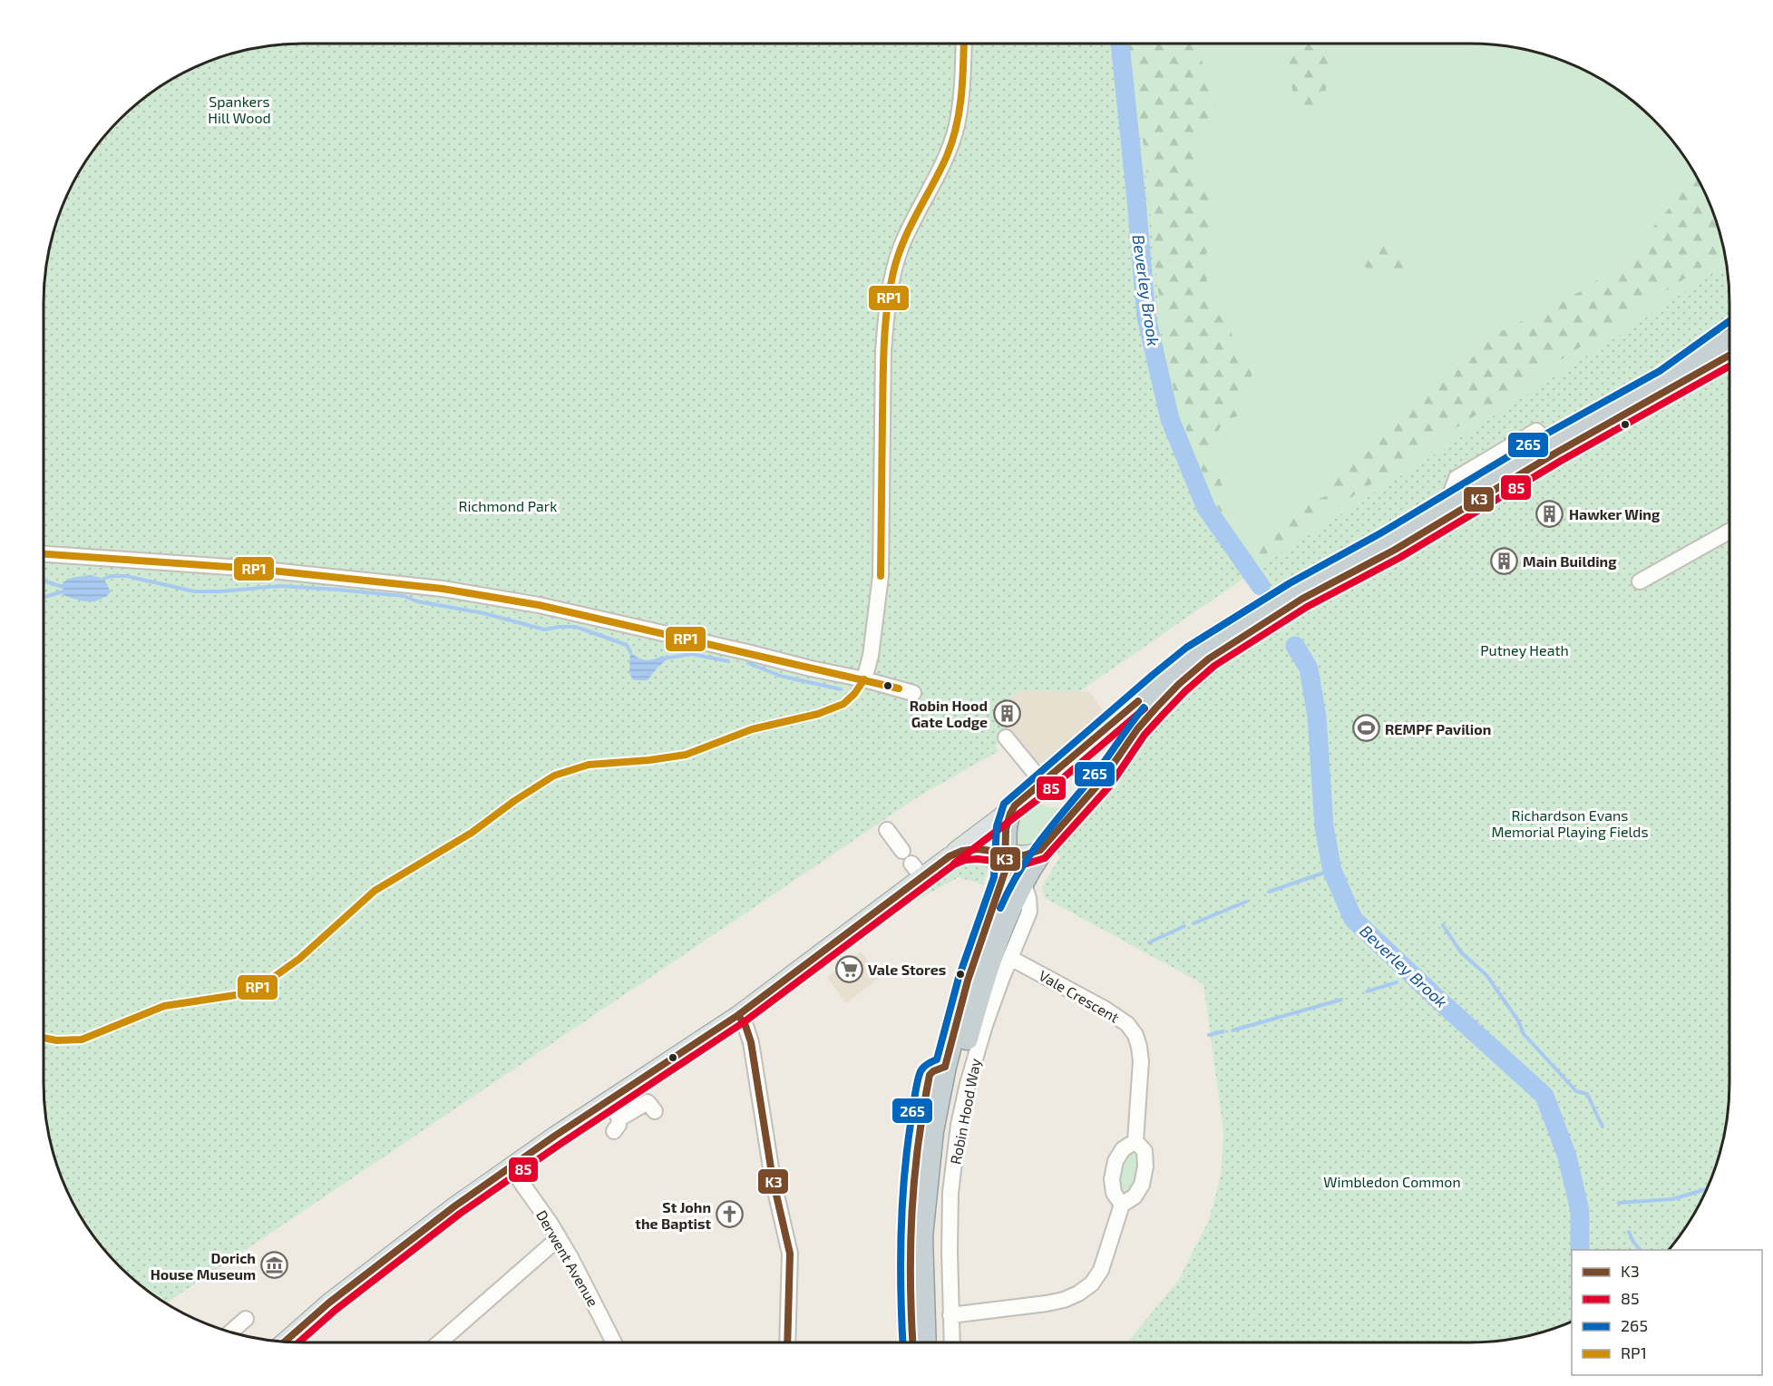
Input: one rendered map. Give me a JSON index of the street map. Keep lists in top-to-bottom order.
{
  "streets": {
    "highway": ["Robin Hood Way"],
    "street": ["Vale Crescent", "Derwent Avenue"]
  },
  "crossings": [
    ["Vale Crescent", "Robin Hood Way"]
  ],
  "water": ["Beverley Brook"],
  "parks": [
    "Spankers Hill Wood",
    "Richmond Park",
    "Putney Heath",
    "Richardson Evans Memorial Playing Fields",
    "Wimbledon Common"
  ],
  "places": {
    "building": ["Hawker Wing", "Main Building", "Robin Hood Gate Lodge"],
    "sports": ["REMPF Pavilion"],
    "supermarket": ["Vale Stores"],
    "church": ["St John the Baptist"],
    "museum": ["Dorich House Museum"]
  },
  "lines": [
    "transit line RP1",
    "transit line 265",
    "transit line K3",
    "transit line 85"
  ],
  "legend": [
    "K3",
    "85",
    "265",
    "RP1"
  ]
}
